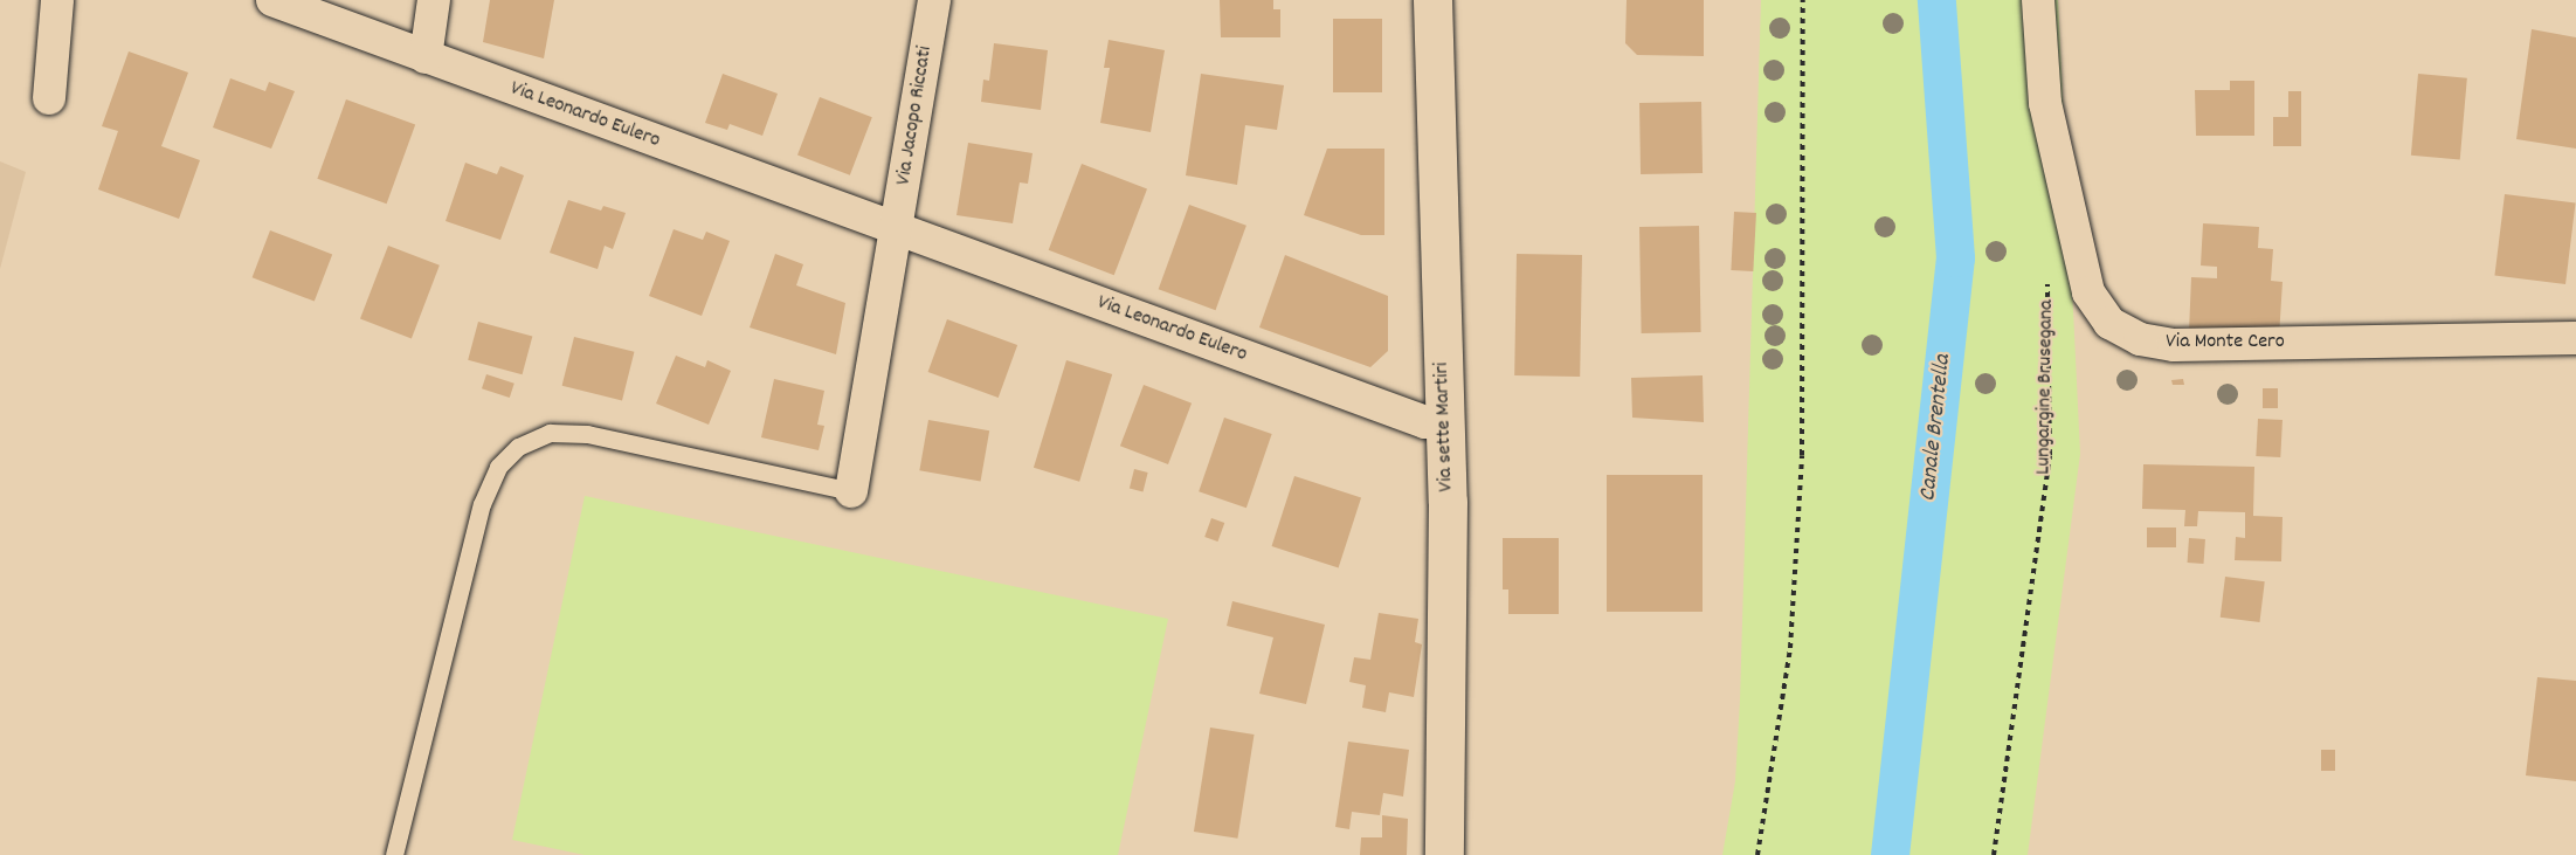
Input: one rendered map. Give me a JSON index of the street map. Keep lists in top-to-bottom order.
{
  "streets": {
    "main road": ["Via sette Martiri"],
    "street": ["Via Leonardo Eulero", "Via Jacopo Riccati", "Via Monte Cero"],
    "path": ["Lungargine Brusegana"]
  },
  "crossings": [
    ["Via Leonardo Eulero", "Via Jacopo Riccati"],
    ["Via Leonardo Eulero", "Via sette Martiri"]
  ],
  "water": ["Canale Brentella"]
}
